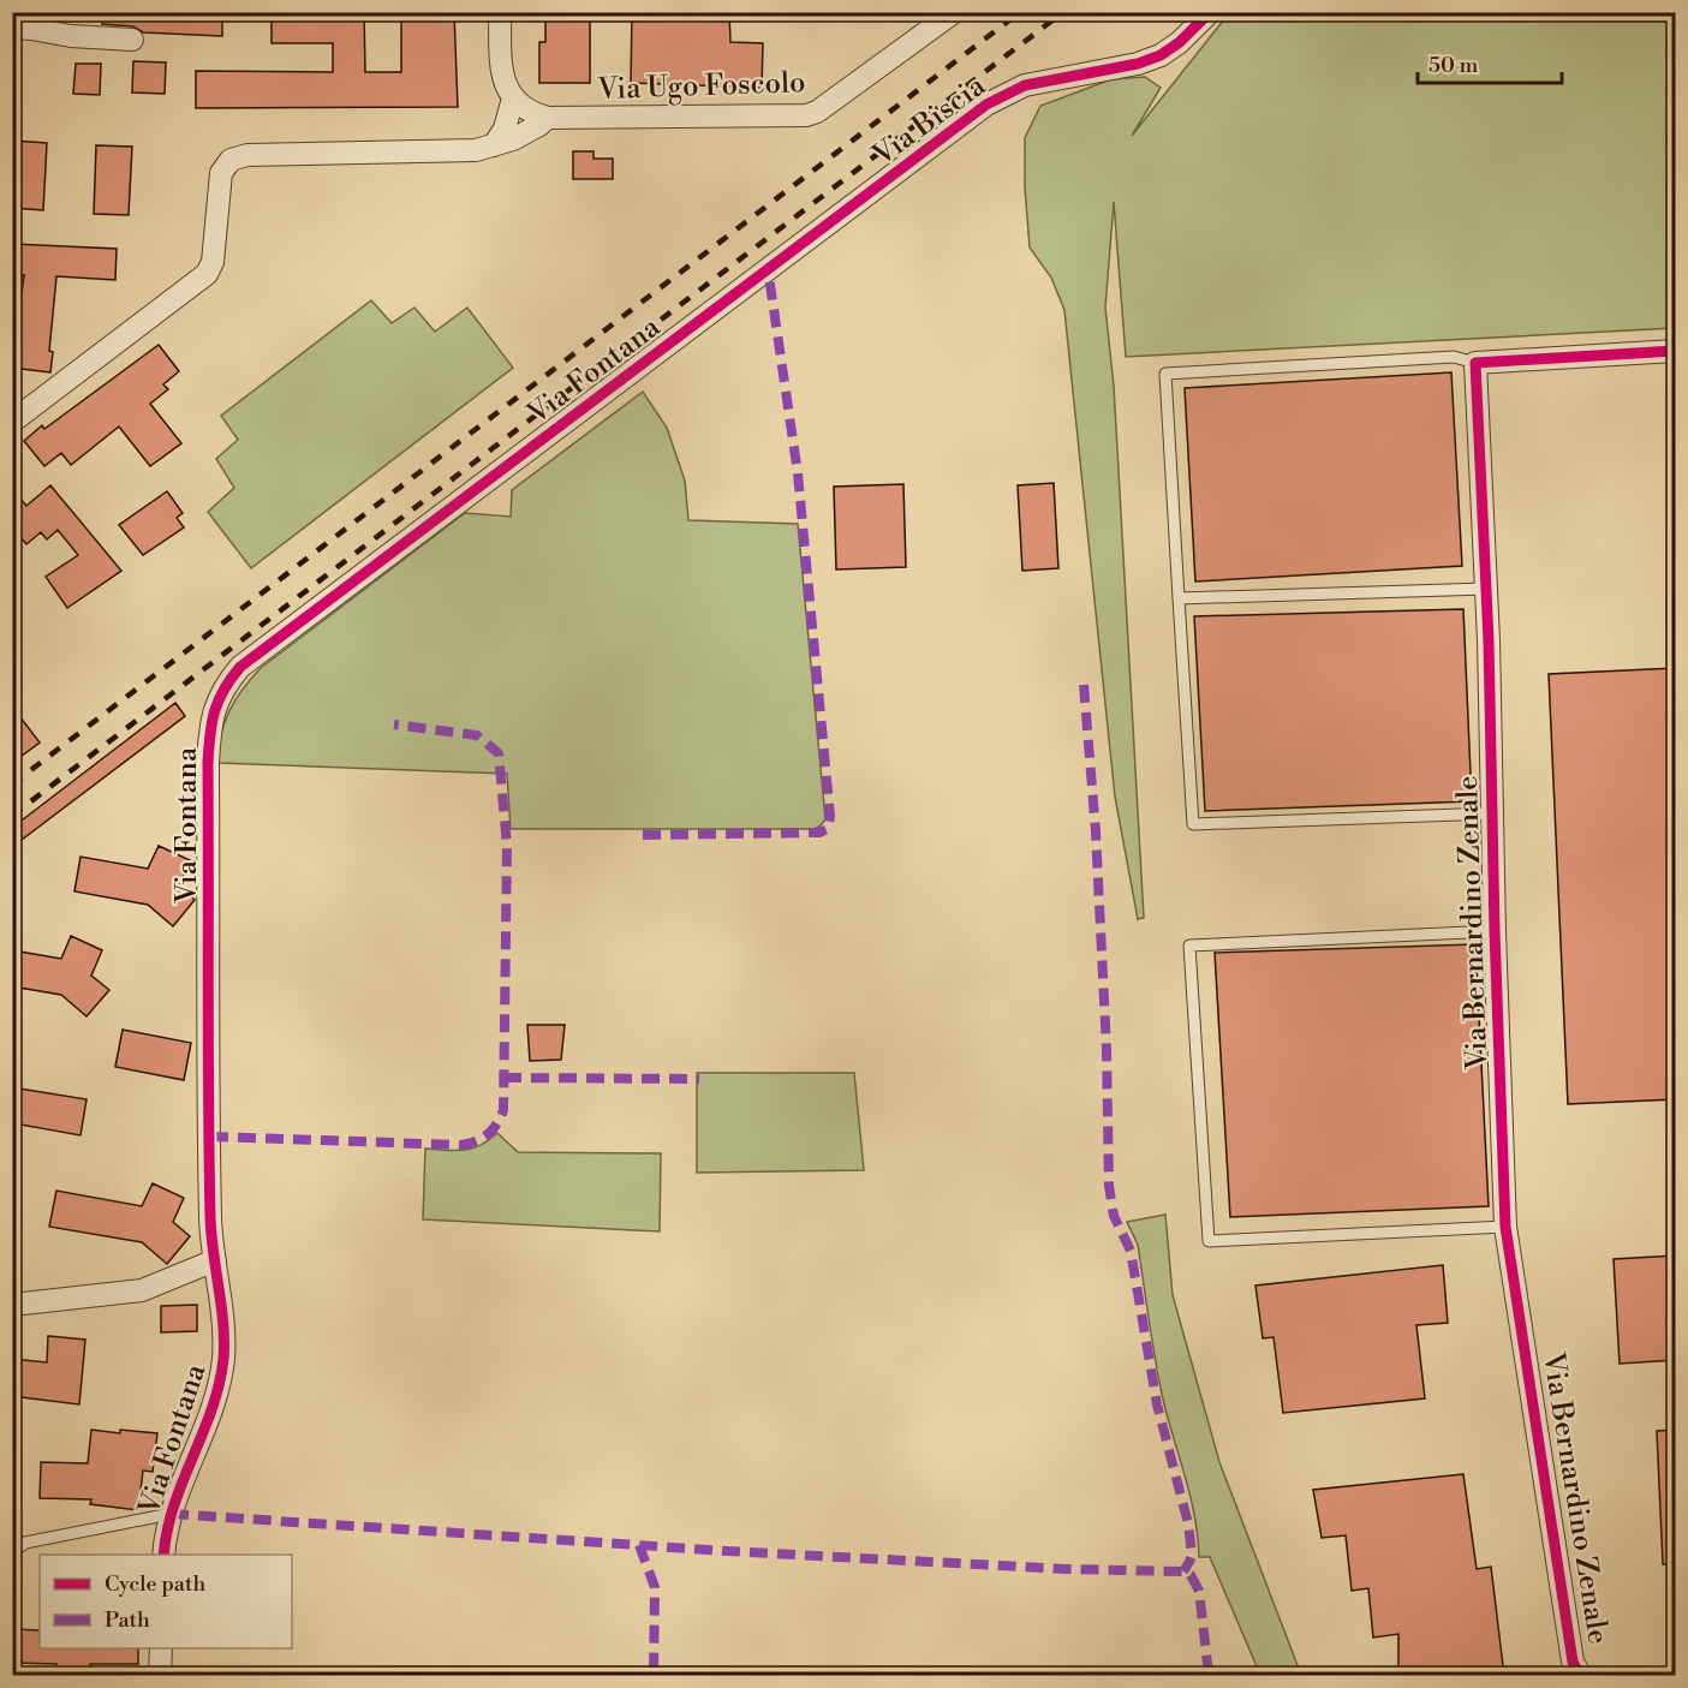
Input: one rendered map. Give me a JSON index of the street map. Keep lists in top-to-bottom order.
{
  "streets": {
    "street": [
      "Via Ugo Foscolo",
      "Via Biscia",
      "Via Fontana",
      "Via Bernardino Zenale"
    ]
  },
  "crossings": [
    ["Via Biscia", "Via Fontana"]
  ],
  "legend": ["Cycle path", "Path"],
  "scale_bar": "50 m"
}
